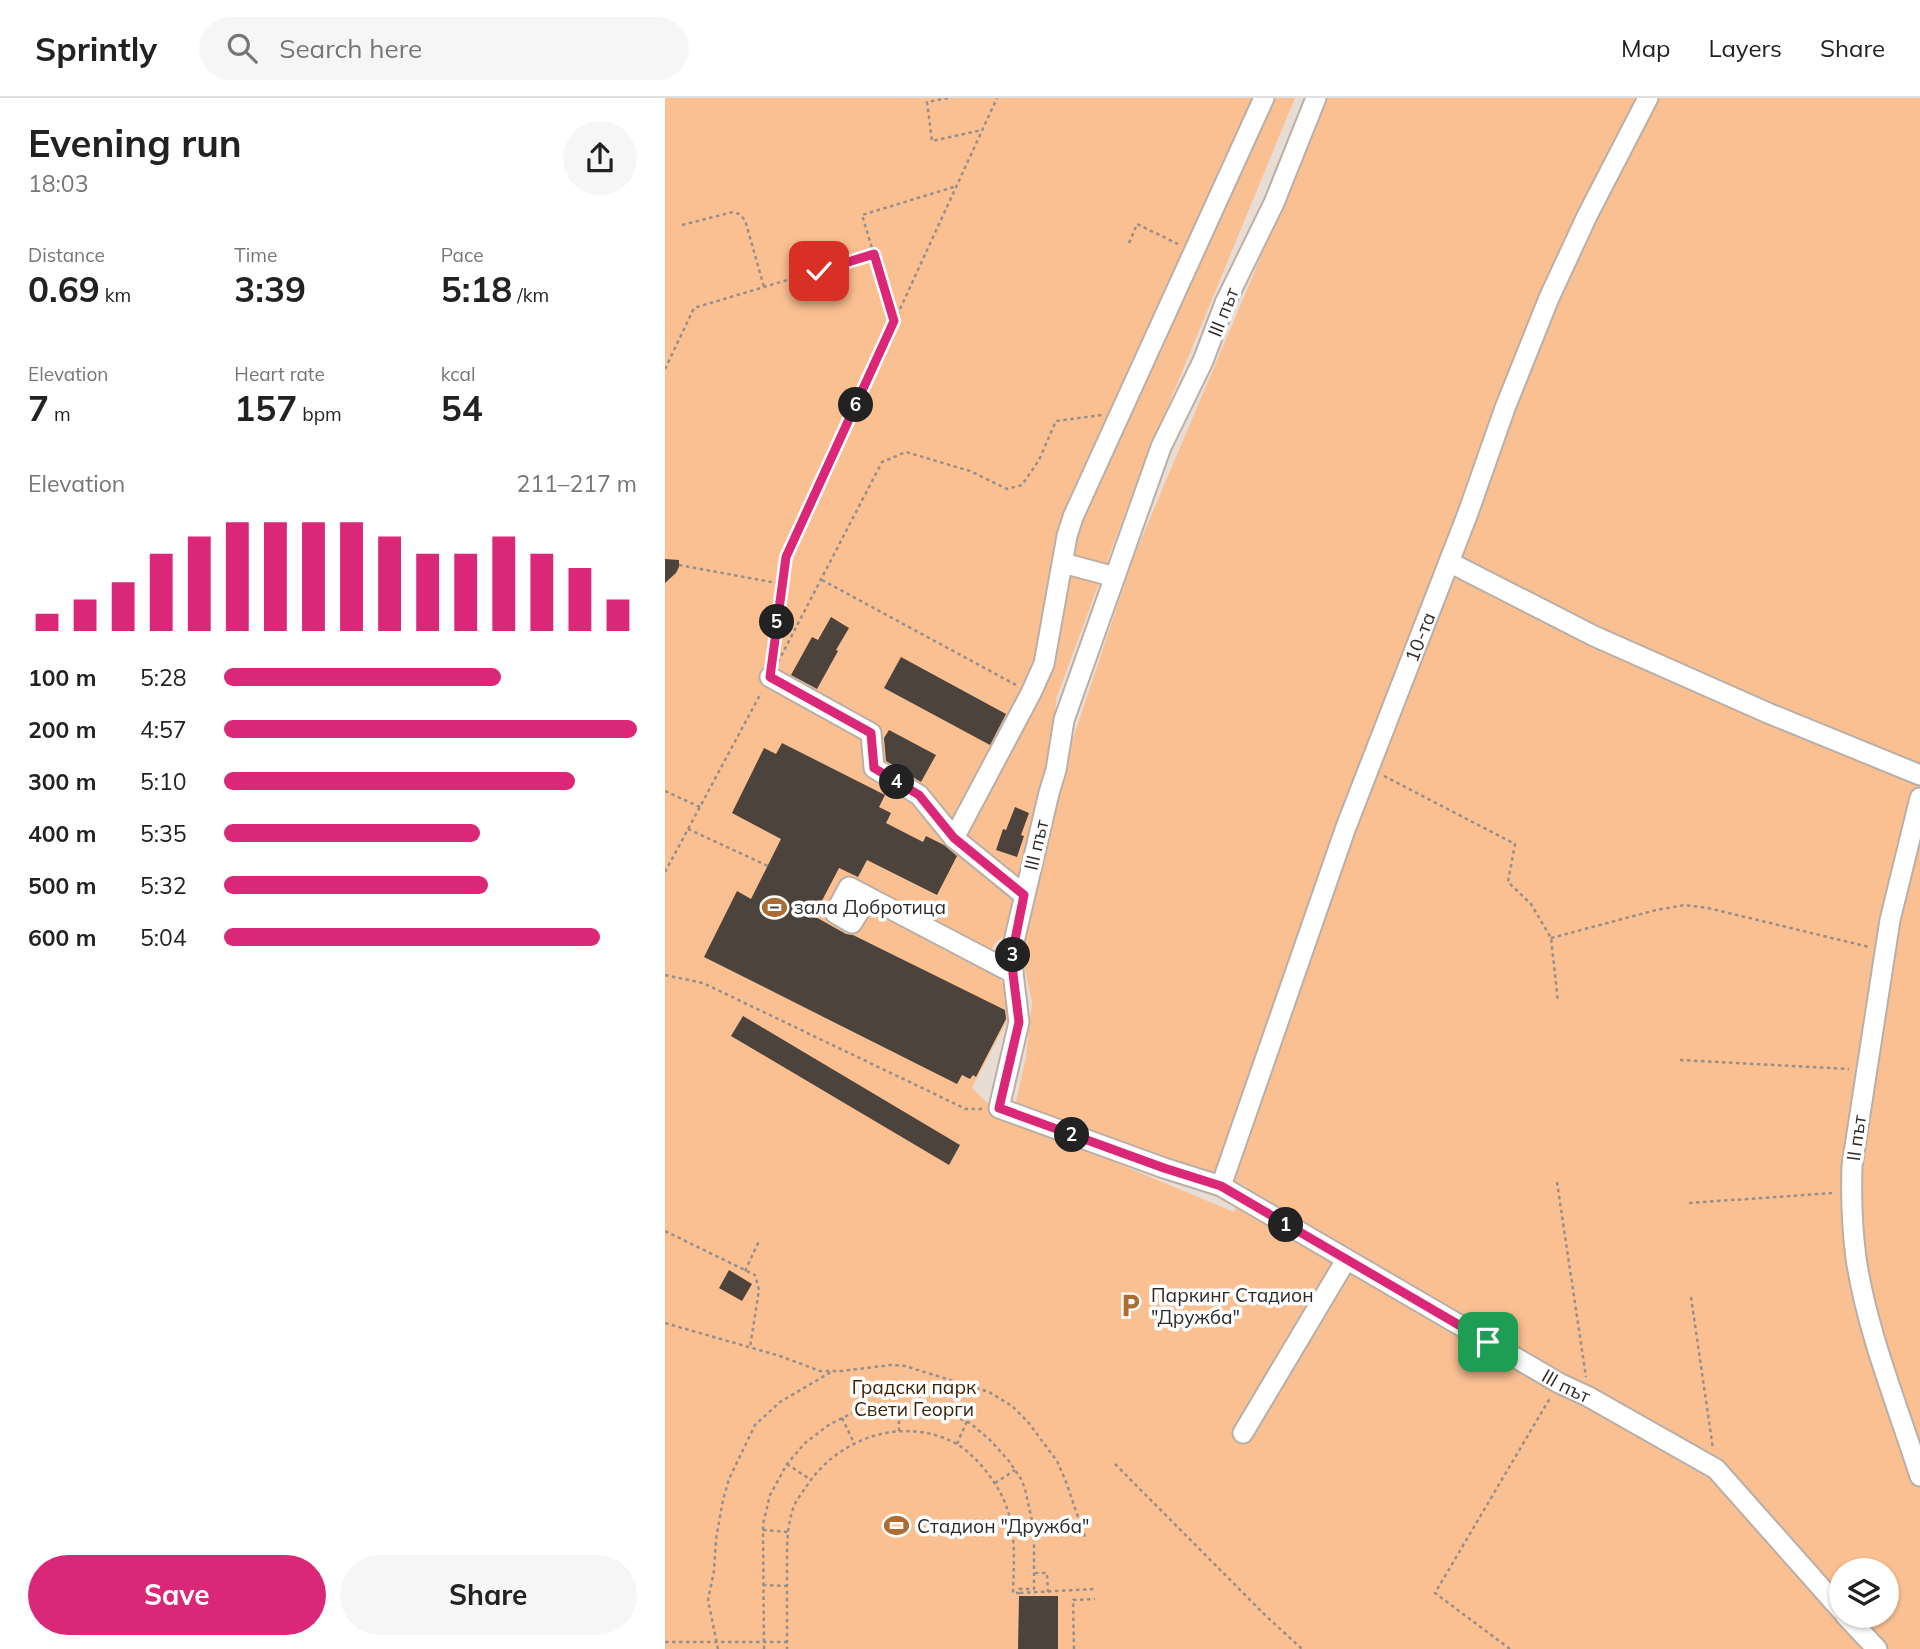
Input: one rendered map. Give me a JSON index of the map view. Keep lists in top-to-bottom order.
{
  "streets": {
    "street": ["ІІІ път", "10-та", "ІІ път"]
  },
  "crossings": [
    ["ІІІ път", "10-та"]
  ],
  "parks": ["Градски парк Свети Георги"],
  "places": {
    "sports": ["зала Добротица", "Стадион \"Дружба\""],
    "parking": ["Паркинг Стадион \"Дружба\""]
  },
  "page": {
    "header": "Sprintly",
    "search": "Search here",
    "nav": ["Map", "Layers", "Share"],
    "heading": ["Evening run", "18:03"],
    "stats": [
      ["Distance", "0.69 km"],
      ["Time", "3:39"],
      ["Pace", "5:18 /km"],
      ["Elevation", "7 m"],
      ["Heart rate", "157 bpm"],
      ["kcal", "54"]
    ],
    "pins": [
      "6",
      "5",
      "4",
      "3",
      "2",
      "1"
    ],
    "chart": ["Elevation", "211–217 m"],
    "list": [
      {
        "name": "100 m",
        "note": "5:28"
      },
      {
        "name": "200 m",
        "note": "4:57"
      },
      {
        "name": "300 m",
        "note": "5:10"
      },
      {
        "name": "400 m",
        "note": "5:35"
      },
      {
        "name": "500 m",
        "note": "5:32"
      },
      {
        "name": "600 m",
        "note": "5:04"
      }
    ],
    "buttons": ["Save", "Share"]
  }
}
